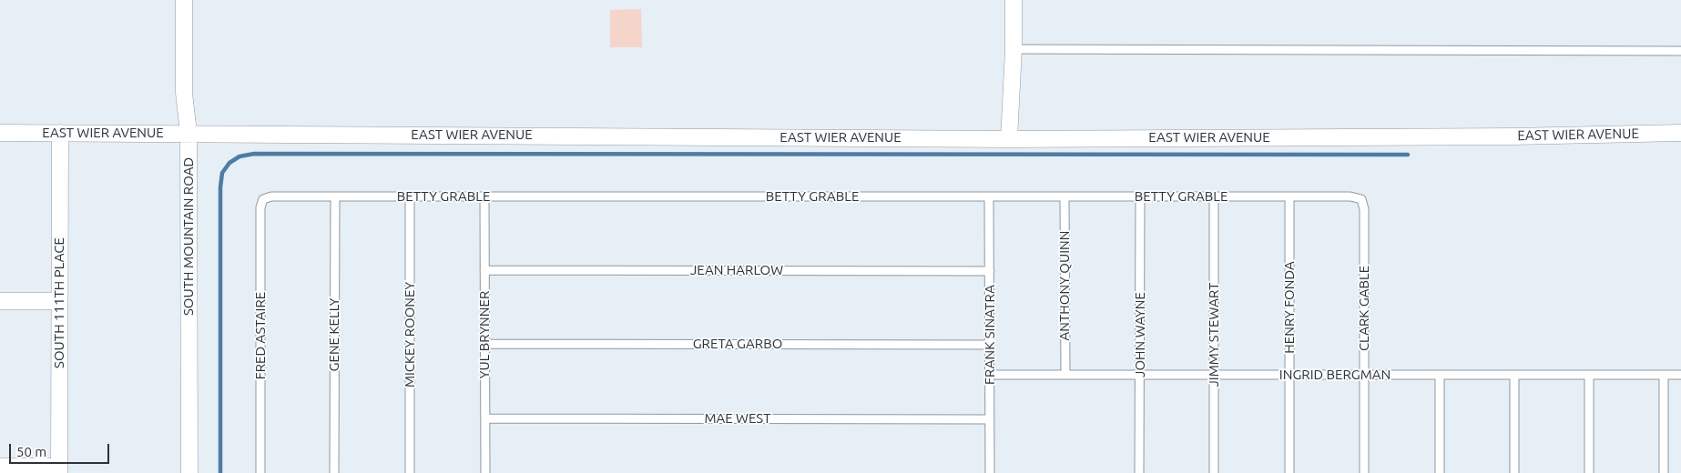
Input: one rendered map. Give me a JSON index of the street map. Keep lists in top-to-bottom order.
{
  "streets": {
    "street": ["EAST WIER AVENUE", "SOUTH MOUNTAIN ROAD", "SOUTH 111TH PLACE"],
    "lane": [
      "BETTY GRABLE",
      "JEAN HARLOW",
      "ANTHONY QUINN",
      "HENRY FONDA",
      "CLARK GABLE",
      "GENE KELLY",
      "MICKEY ROONEY",
      "YUL BRYNNER",
      "FRANK SINATRA",
      "JOHN WAYNE",
      "JIMMY STEWART",
      "FRED ASTAIRE",
      "GRETA GARBO",
      "INGRID BERGMAN",
      "MAE WEST"
    ]
  },
  "crossings": [
    ["EAST WIER AVENUE", "SOUTH MOUNTAIN ROAD"],
    ["EAST WIER AVENUE", "SOUTH 111TH PLACE"],
    ["BETTY GRABLE", "ANTHONY QUINN"],
    ["BETTY GRABLE", "HENRY FONDA"],
    ["BETTY GRABLE", "CLARK GABLE"],
    ["BETTY GRABLE", "GENE KELLY"],
    ["BETTY GRABLE", "MICKEY ROONEY"],
    ["BETTY GRABLE", "YUL BRYNNER"],
    ["BETTY GRABLE", "FRANK SINATRA"],
    ["BETTY GRABLE", "JOHN WAYNE"],
    ["BETTY GRABLE", "JIMMY STEWART"],
    ["BETTY GRABLE", "FRED ASTAIRE"],
    ["JEAN HARLOW", "YUL BRYNNER"],
    ["JEAN HARLOW", "FRANK SINATRA"],
    ["ANTHONY QUINN", "INGRID BERGMAN"],
    ["HENRY FONDA", "INGRID BERGMAN"],
    ["CLARK GABLE", "INGRID BERGMAN"],
    ["YUL BRYNNER", "GRETA GARBO"],
    ["YUL BRYNNER", "MAE WEST"],
    ["FRANK SINATRA", "GRETA GARBO"],
    ["FRANK SINATRA", "INGRID BERGMAN"],
    ["FRANK SINATRA", "MAE WEST"],
    ["JOHN WAYNE", "INGRID BERGMAN"],
    ["JIMMY STEWART", "INGRID BERGMAN"]
  ],
  "scale_bar": "50 m"
}
